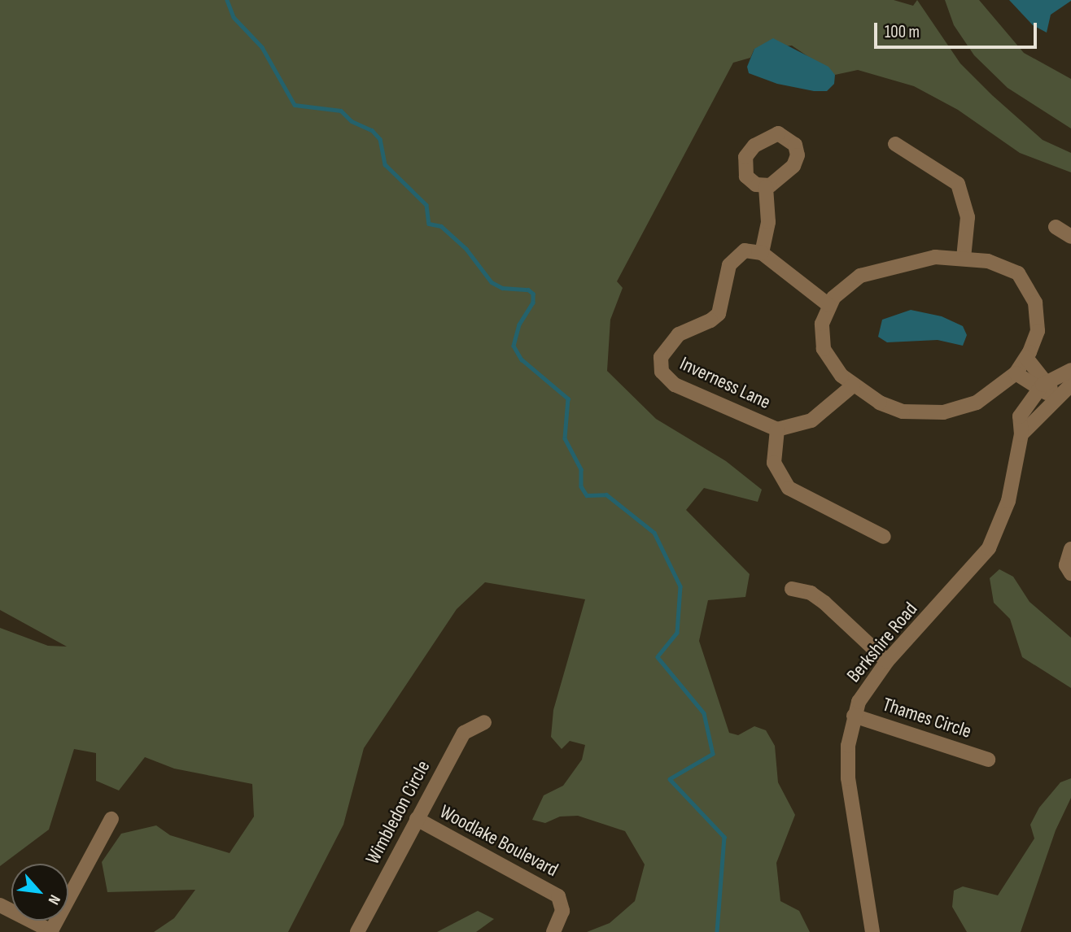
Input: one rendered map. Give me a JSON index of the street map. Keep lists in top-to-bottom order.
{
  "streets": {
    "street": [
      "Inverness Lane",
      "Berkshire Road",
      "Thames Circle",
      "Wimbledon Circle",
      "Woodlake Boulevard"
    ]
  },
  "crossings": [
    ["Berkshire Road", "Thames Circle"],
    ["Wimbledon Circle", "Woodlake Boulevard"]
  ],
  "scale_bar": "100 m",
  "north": "bottom right"
}
